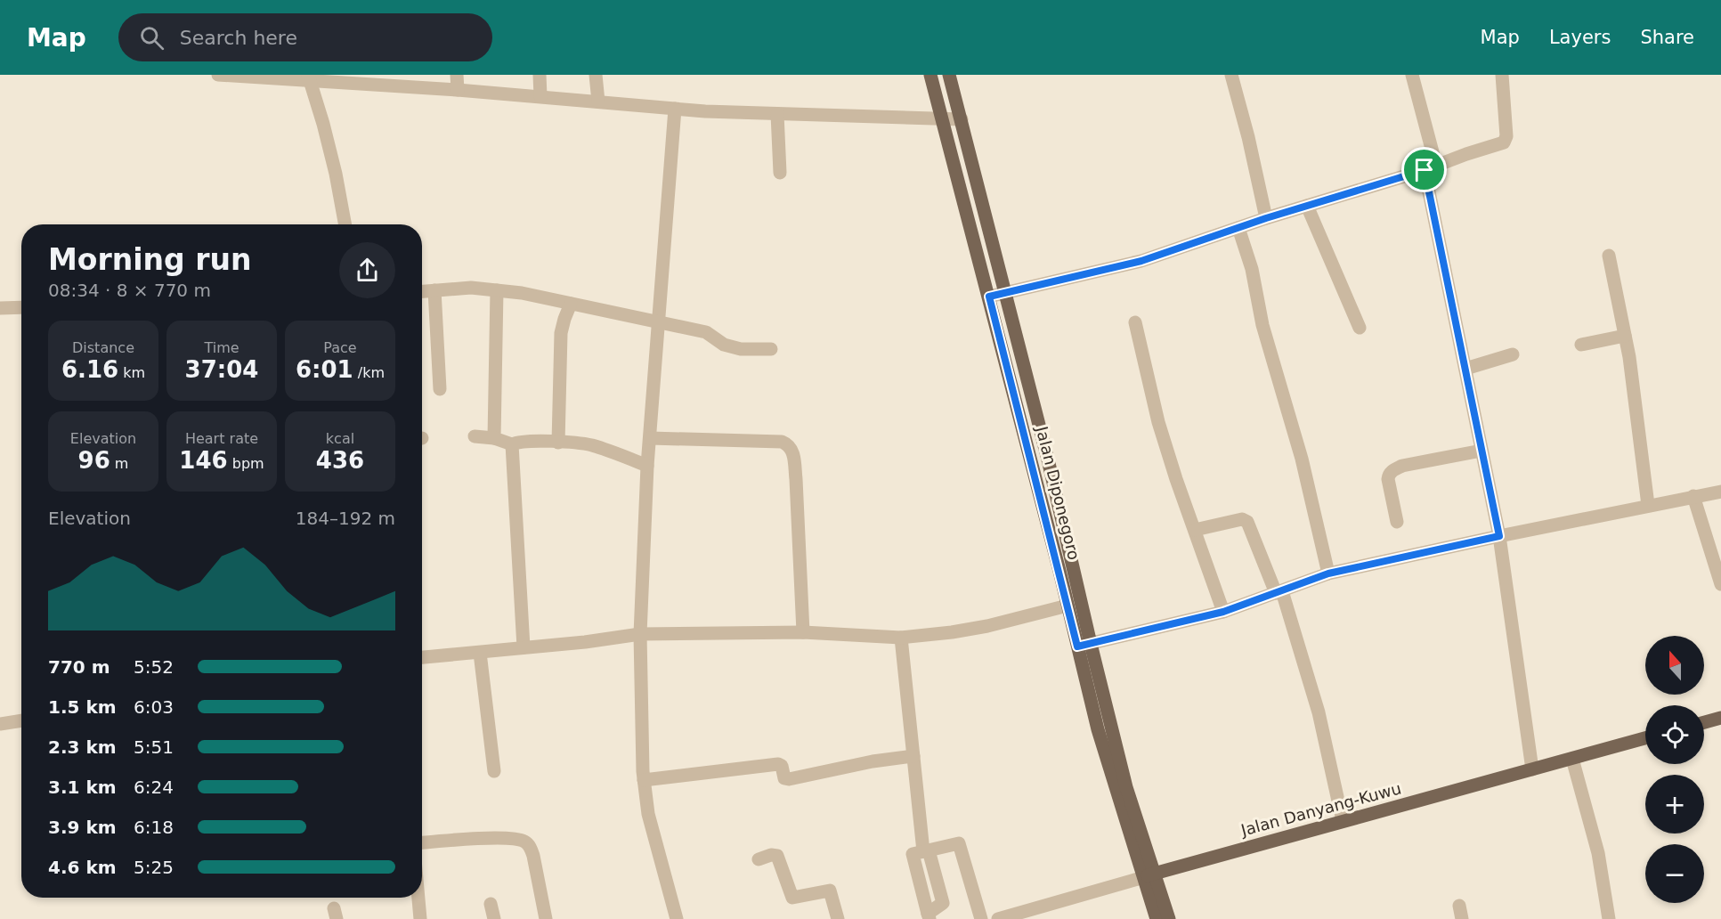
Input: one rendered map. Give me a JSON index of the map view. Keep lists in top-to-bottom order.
{
  "streets": {
    "main road": ["Jalan Diponegoro", "Jalan Danyang-Kuwu"]
  },
  "crossings": [
    ["Jalan Diponegoro", "Jalan Danyang-Kuwu"]
  ],
  "north": "top",
  "page": {
    "header": "Map",
    "search": "Search here",
    "nav": ["Map", "Layers", "Share"],
    "heading": ["Morning run", "08:34 · 8 × 770 m"],
    "stats": [
      ["Distance", "6.16 km"],
      ["Time", "37:04"],
      ["Pace", "6:01 /km"],
      ["Elevation", "96 m"],
      ["Heart rate", "146 bpm"],
      ["kcal", "436"]
    ],
    "chart": ["Elevation", "184–192 m"],
    "map_buttons": ["+", "−"],
    "list": [
      {
        "name": "770 m",
        "note": "5:52"
      },
      {
        "name": "1.5 km",
        "note": "6:03"
      },
      {
        "name": "2.3 km",
        "note": "5:51"
      },
      {
        "name": "3.1 km",
        "note": "6:24"
      },
      {
        "name": "3.9 km",
        "note": "6:18"
      },
      {
        "name": "4.6 km",
        "note": "5:25"
      }
    ]
  }
}
